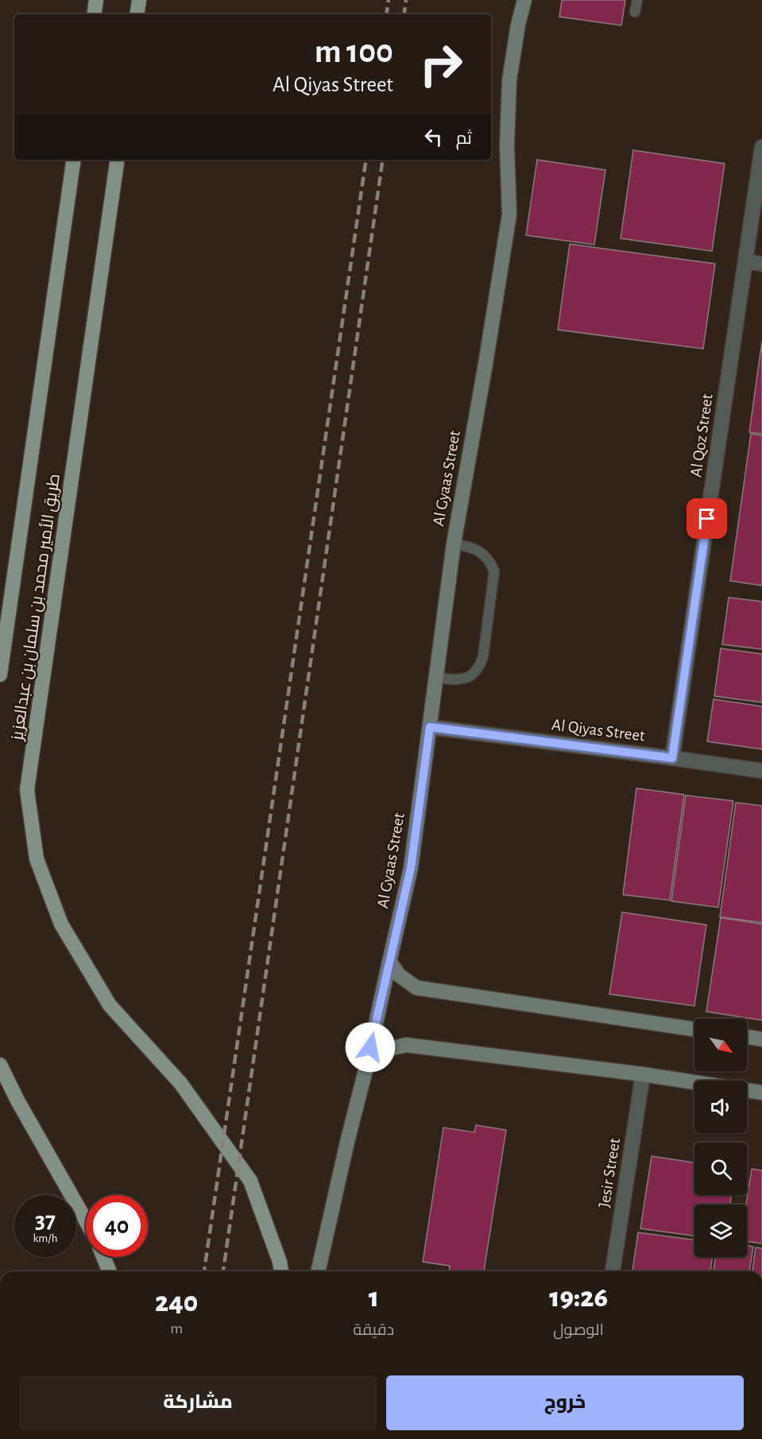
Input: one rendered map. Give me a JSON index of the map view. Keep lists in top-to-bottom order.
{
  "streets": {
    "main road": ["طريق الأمير محمد بن سلمان بن عبدالعزيز"],
    "street": [
      "Al Qoz Street",
      "Al Gyaas Street",
      "Al Qiyas Street",
      "Jesir Street"
    ]
  },
  "crossings": [
    ["Al Qoz Street", "Al Qiyas Street"],
    ["Al Gyaas Street", "Al Qiyas Street"]
  ],
  "north": "bottom right",
  "page": {
    "turn": ["100 m", "Al Qiyas Street"],
    "then": "ثم",
    "speed": "37 km/h",
    "limit": "40",
    "eta": [
      "19:26",
      "الوصول",
      "1",
      "دقيقة",
      "240",
      "m"
    ],
    "buttons": ["خروج", "مشاركة"]
  }
}
